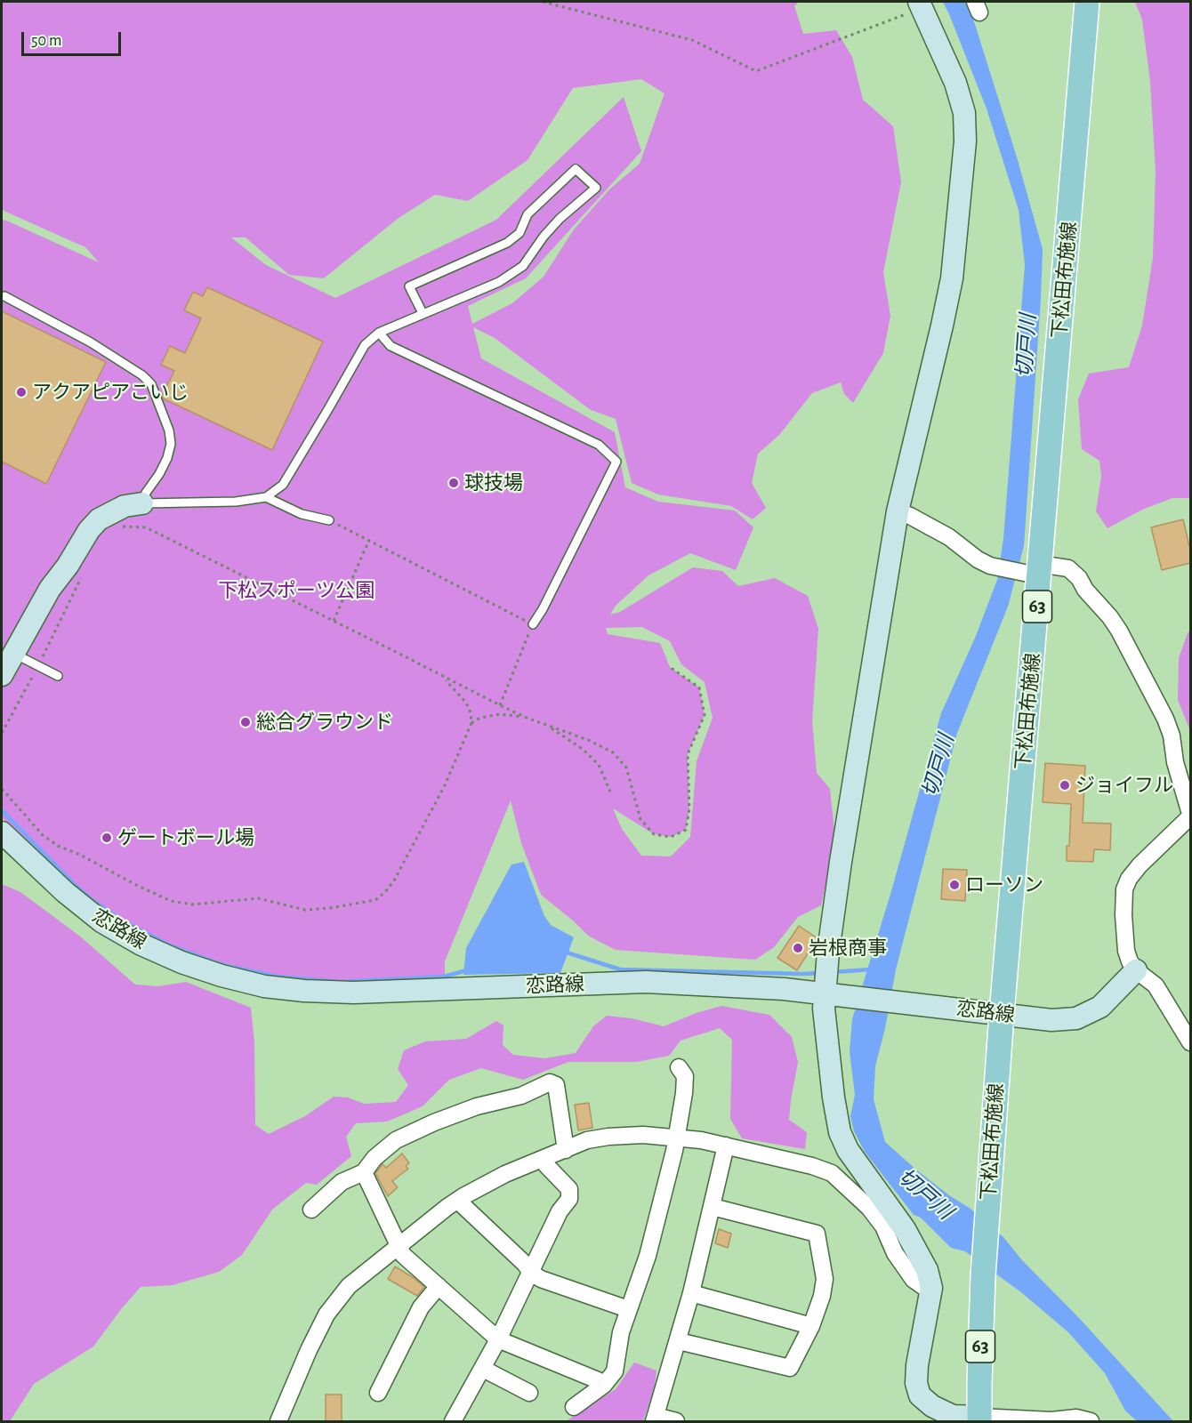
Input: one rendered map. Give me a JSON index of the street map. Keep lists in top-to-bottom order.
{
  "streets": {
    "main road": ["下松田布施線", "63"],
    "street": ["恋路線"]
  },
  "crossings": [
    ["下松田布施線", "恋路線"]
  ],
  "water": ["切戸川"],
  "parks": ["下松スポーツ公園"],
  "places": [
    "アクアピアこいじ",
    "球技場",
    "総合グラウンド",
    "ジョイフル",
    "ゲートボール場",
    "ローソン",
    "岩根商事"
  ],
  "scale_bar": "50 m"
}
